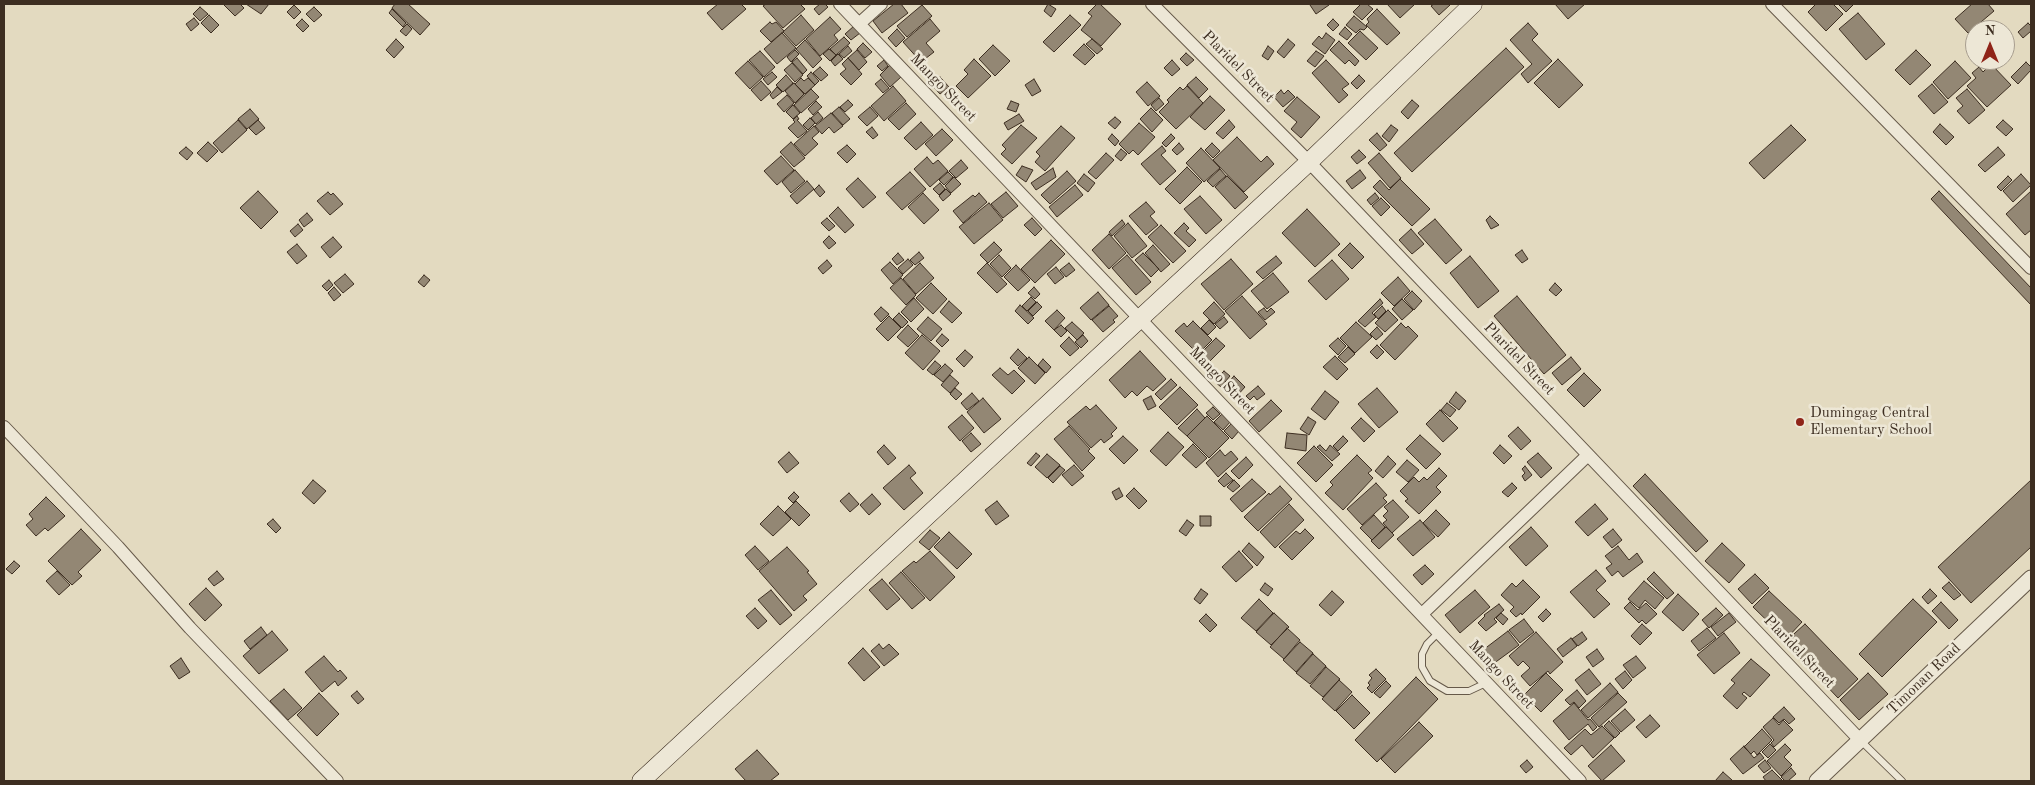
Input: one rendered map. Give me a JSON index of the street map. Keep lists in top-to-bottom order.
{
  "streets": {
    "street": ["Plaridel Street", "Mango Street", "Timonan Road"]
  },
  "crossings": [
    ["Plaridel Street", "Timonan Road"]
  ],
  "places": ["Dumingag Central Elementary School"],
  "north": "top"
}
